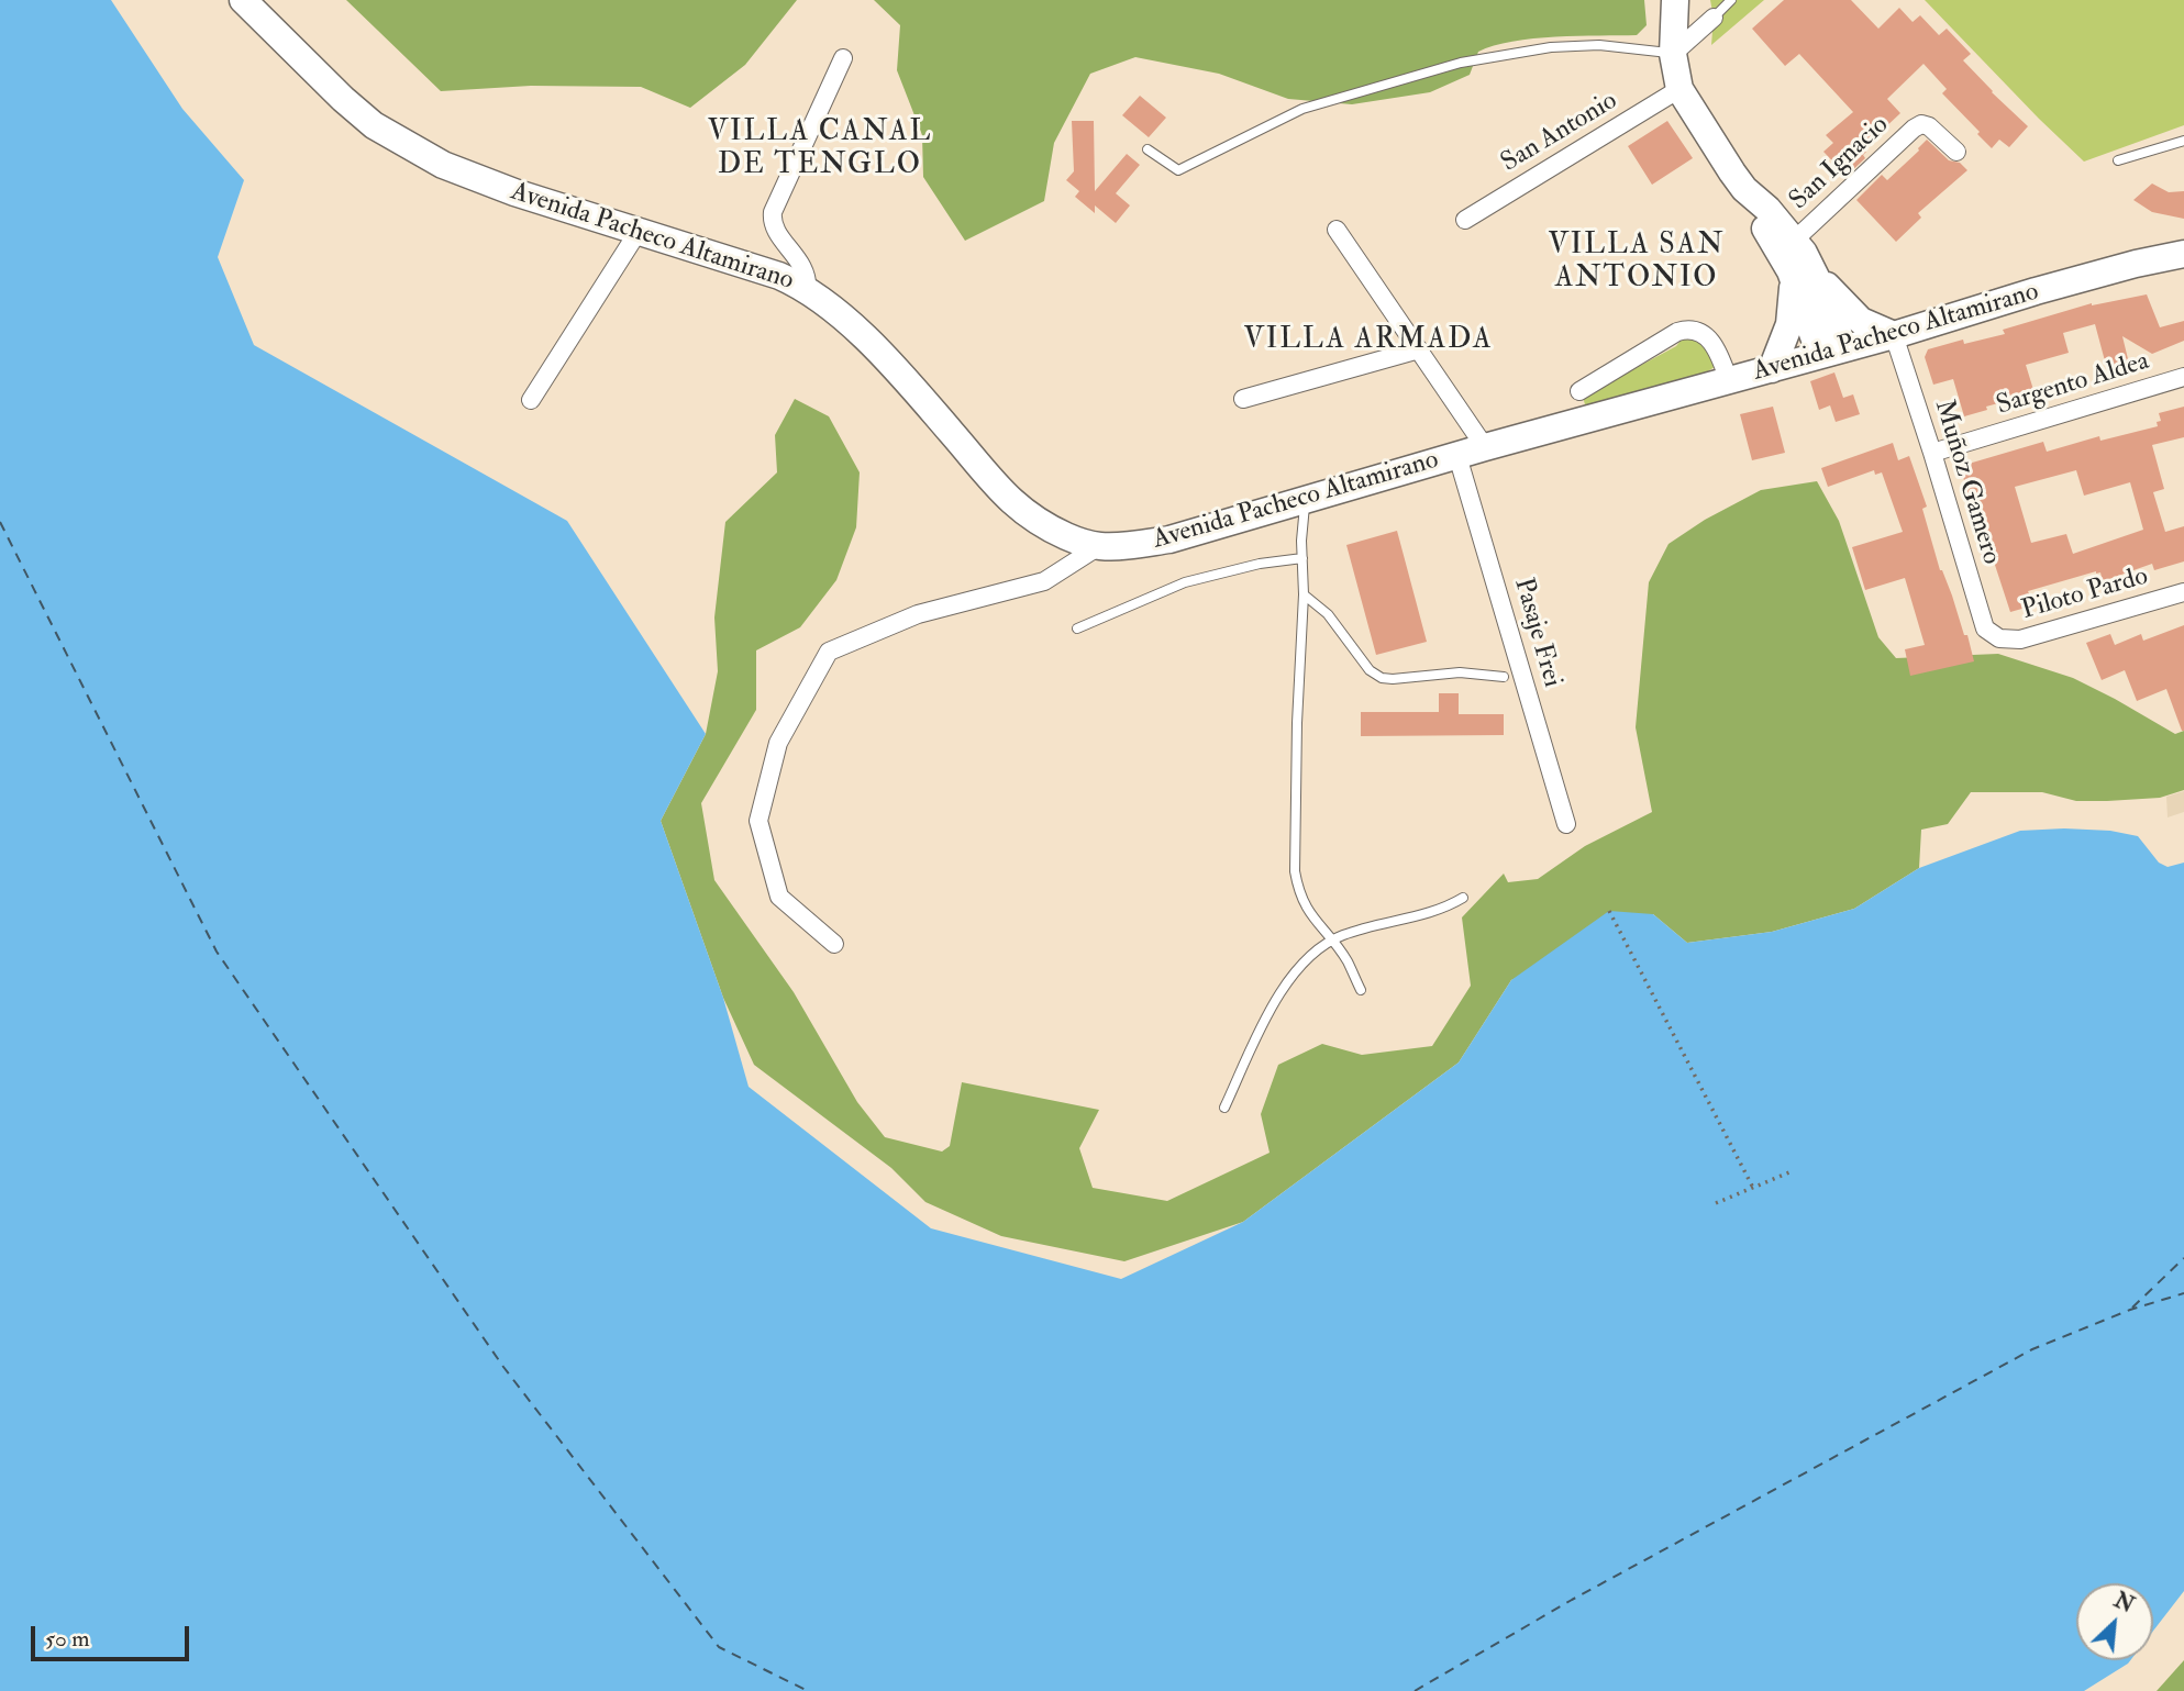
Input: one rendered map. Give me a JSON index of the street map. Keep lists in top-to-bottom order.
{
  "streets": {
    "main road": ["Avenida Pacheco Altamirano"],
    "street": [
      "San Antonio",
      "San Ignacio",
      "Sargento Aldea",
      "Muñoz Gamero",
      "Piloto Pardo",
      "Pasaje Frei"
    ]
  },
  "crossings": [
    ["Avenida Pacheco Altamirano", "Muñoz Gamero"],
    ["Avenida Pacheco Altamirano", "Pasaje Frei"],
    ["Sargento Aldea", "Muñoz Gamero"],
    ["Muñoz Gamero", "Piloto Pardo"]
  ],
  "districts": ["VILLA CANAL DE TENGLO", "VILLA SAN ANTONIO", "VILLA ARMADA"],
  "scale_bar": "50 m",
  "north": "top right"
}
